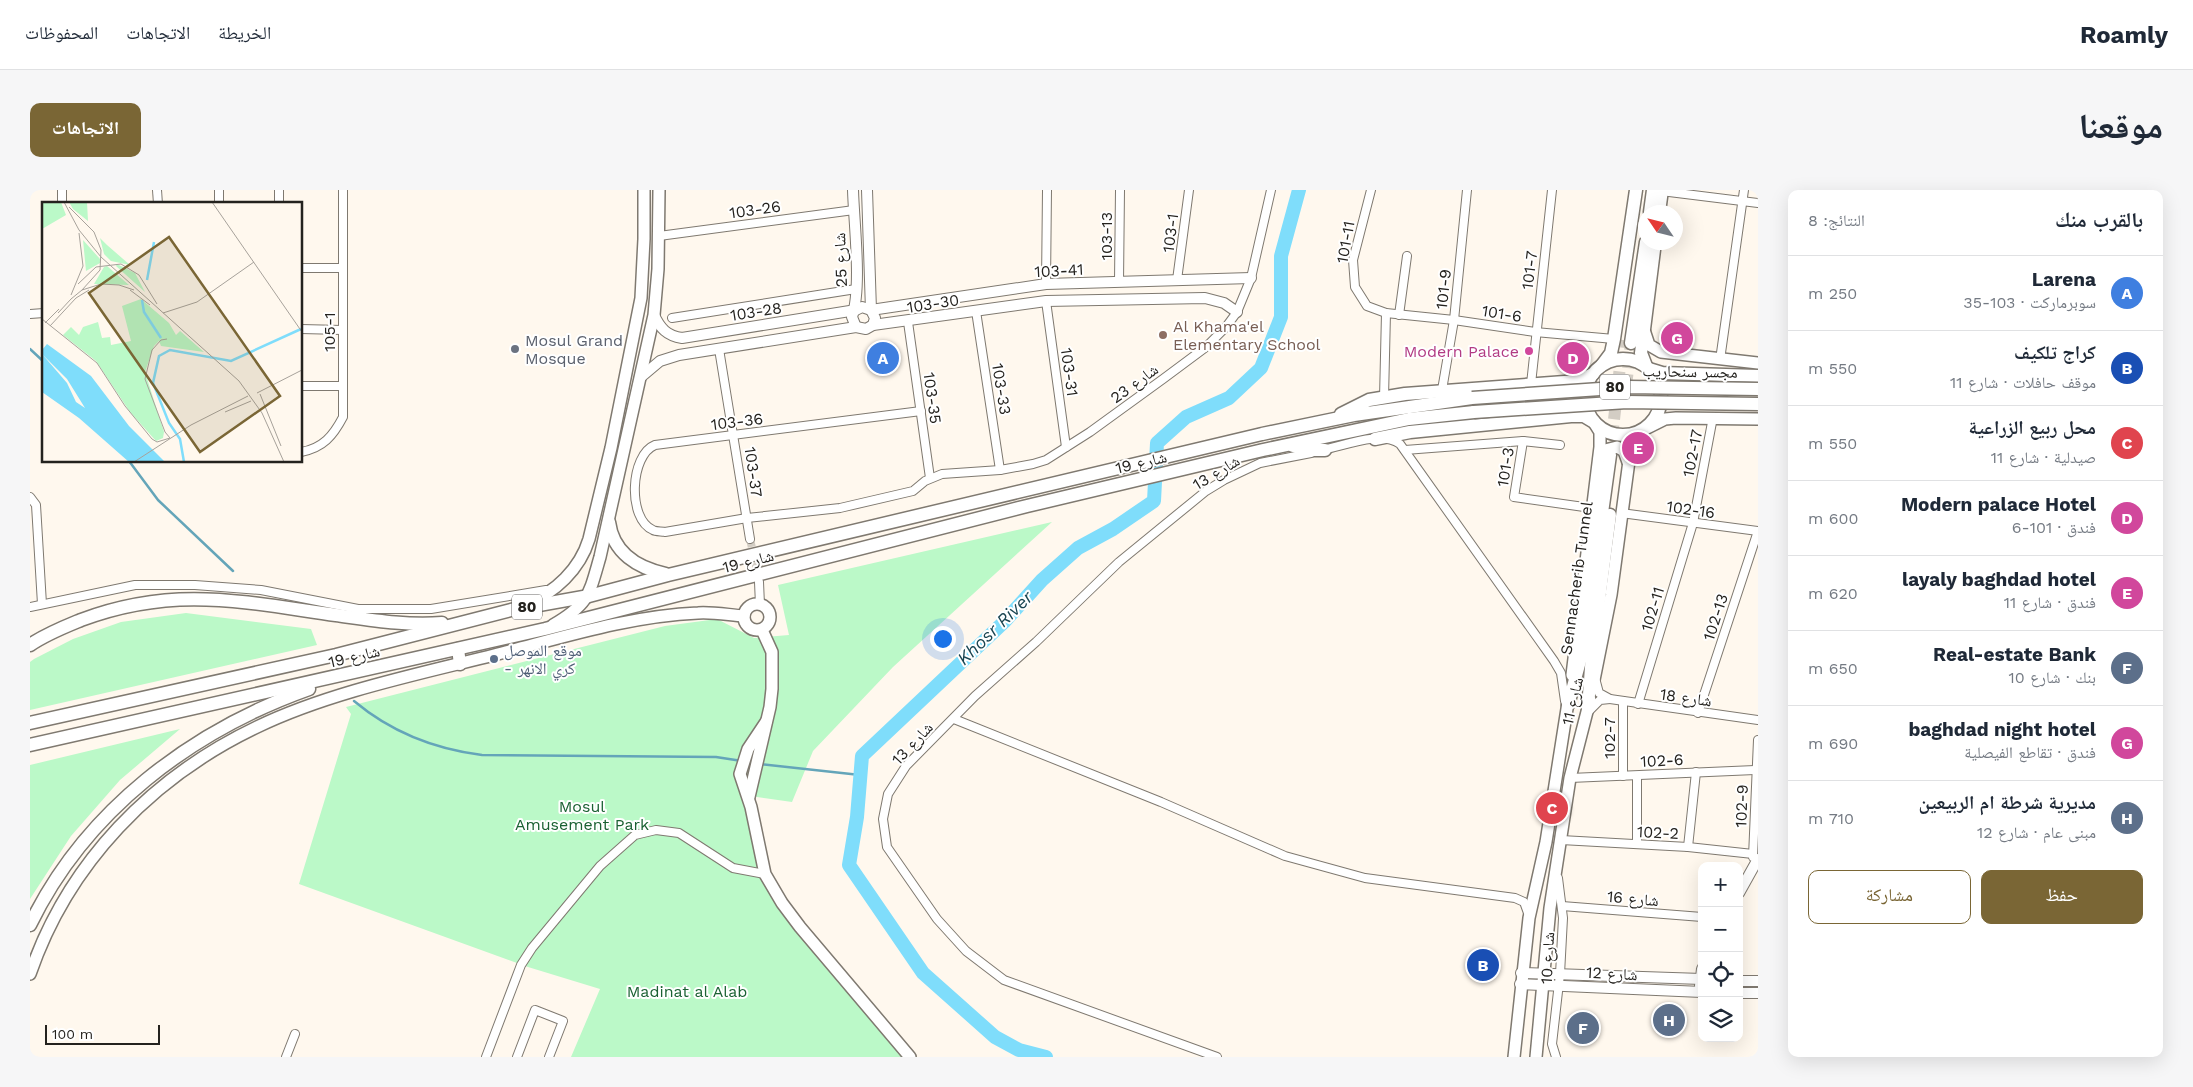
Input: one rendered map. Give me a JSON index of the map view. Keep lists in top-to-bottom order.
{
  "streets": {
    "main road": [
      "مجسر سنحاريب",
      "80",
      "شارع 19",
      "Sennacherib Tunnel",
      "شارع 11"
    ],
    "street": [
      "103-26",
      "103-1",
      "103-13",
      "101-11",
      "شارع 25",
      "103-41",
      "101-7",
      "101-9",
      "103-30",
      "103-28",
      "101-6",
      "105-1",
      "103-31",
      "شارع 23",
      "103-33",
      "103-35",
      "103-36",
      "102-17",
      "101-3",
      "103-37",
      "شارع 13",
      "102-16",
      "102-11",
      "102-13",
      "شارع 18",
      "102-7",
      "102-6",
      "102-9",
      "102-2",
      "شارع 16",
      "شارع 10",
      "شارع 12"
    ]
  },
  "crossings": [
    ["103-26", "شارع 25"],
    ["103-1", "103-41"],
    ["103-13", "103-41"],
    ["101-11", "101-6"],
    ["شارع 25", "103-41"],
    ["شارع 25", "103-30"],
    ["شارع 25", "103-28"],
    ["103-41", "103-30"],
    ["103-41", "103-28"],
    ["103-41", "شارع 23"],
    ["101-7", "101-6"],
    ["101-9", "101-6"],
    ["103-30", "103-28"],
    ["103-30", "103-31"],
    ["103-30", "شارع 23"],
    ["103-30", "103-33"],
    ["103-30", "103-35"],
    ["103-30", "103-37"],
    ["مجسر سنحاريب", "شارع 19"],
    ["103-31", "شارع 23"],
    ["شارع 23", "103-33"],
    ["شارع 23", "103-35"],
    ["103-35", "103-36"],
    ["103-36", "103-37"],
    ["102-17", "102-16"],
    ["102-17", "102-11"],
    ["101-3", "شارع 11"],
    ["شارع 13", "شارع 11"],
    ["102-16", "102-11"],
    ["102-16", "102-13"],
    ["102-16", "شارع 11"],
    ["Sennacherib Tunnel", "شارع 11"],
    ["102-11", "شارع 18"],
    ["102-13", "شارع 18"],
    ["شارع 18", "102-7"],
    ["شارع 11", "102-6"],
    ["شارع 11", "102-2"],
    ["شارع 11", "شارع 10"],
    ["شارع 11", "شارع 12"],
    ["102-7", "102-6"],
    ["102-6", "102-9"],
    ["102-9", "102-2"],
    ["شارع 16", "شارع 10"],
    ["شارع 10", "شارع 12"]
  ],
  "water": ["Khosr River"],
  "parks": ["Mosul Amusement Park", "Madinat al Alab"],
  "places": [
    "Al Khama'el Elementary School",
    "Mosul Grand Mosque",
    "Modern Palace",
    "موقع الموصل - كري الانهر"
  ],
  "scale_bar": "100 m",
  "north": "top left",
  "page": {
    "header": "Roamly",
    "nav": ["الخريطة", "الاتجاهات", "المحفوظات"],
    "title": "موقعنا",
    "buttons": [
      "الاتجاهات",
      ["حفظ", "مشاركة"]
    ],
    "heading": ["بالقرب منك", "النتائج: 8"],
    "list": [
      {
        "mark": "A",
        "name": "Larena",
        "note": "سوبرماركت · 103-35",
        "value": "250 m"
      },
      {
        "mark": "B",
        "name": "كراج تلكيف",
        "note": "موقف حافلات · شارع 11",
        "value": "550 m"
      },
      {
        "mark": "C",
        "name": "محل ربيع الزراعية",
        "note": "صيدلية · شارع 11",
        "value": "550 m"
      },
      {
        "mark": "D",
        "name": "Modern palace Hotel",
        "note": "فندق · 101-6",
        "value": "600 m"
      },
      {
        "mark": "E",
        "name": "layaly baghdad hotel",
        "note": "فندق · شارع 11",
        "value": "620 m"
      },
      {
        "mark": "F",
        "name": "Real-estate Bank",
        "note": "بنك · شارع 10",
        "value": "650 m"
      },
      {
        "mark": "G",
        "name": "baghdad night hotel",
        "note": "فندق · تقاطع الفيصلية",
        "value": "690 m"
      },
      {
        "mark": "H",
        "name": "مديرية شرطة ام الربيعين",
        "note": "مبنى عام · شارع 12",
        "value": "710 m"
      }
    ],
    "pins": [
      "G",
      "A",
      "D",
      "E",
      "C",
      "B",
      "H",
      "F"
    ],
    "map_buttons": ["+", "−"],
    "scale": "100 m"
  }
}
